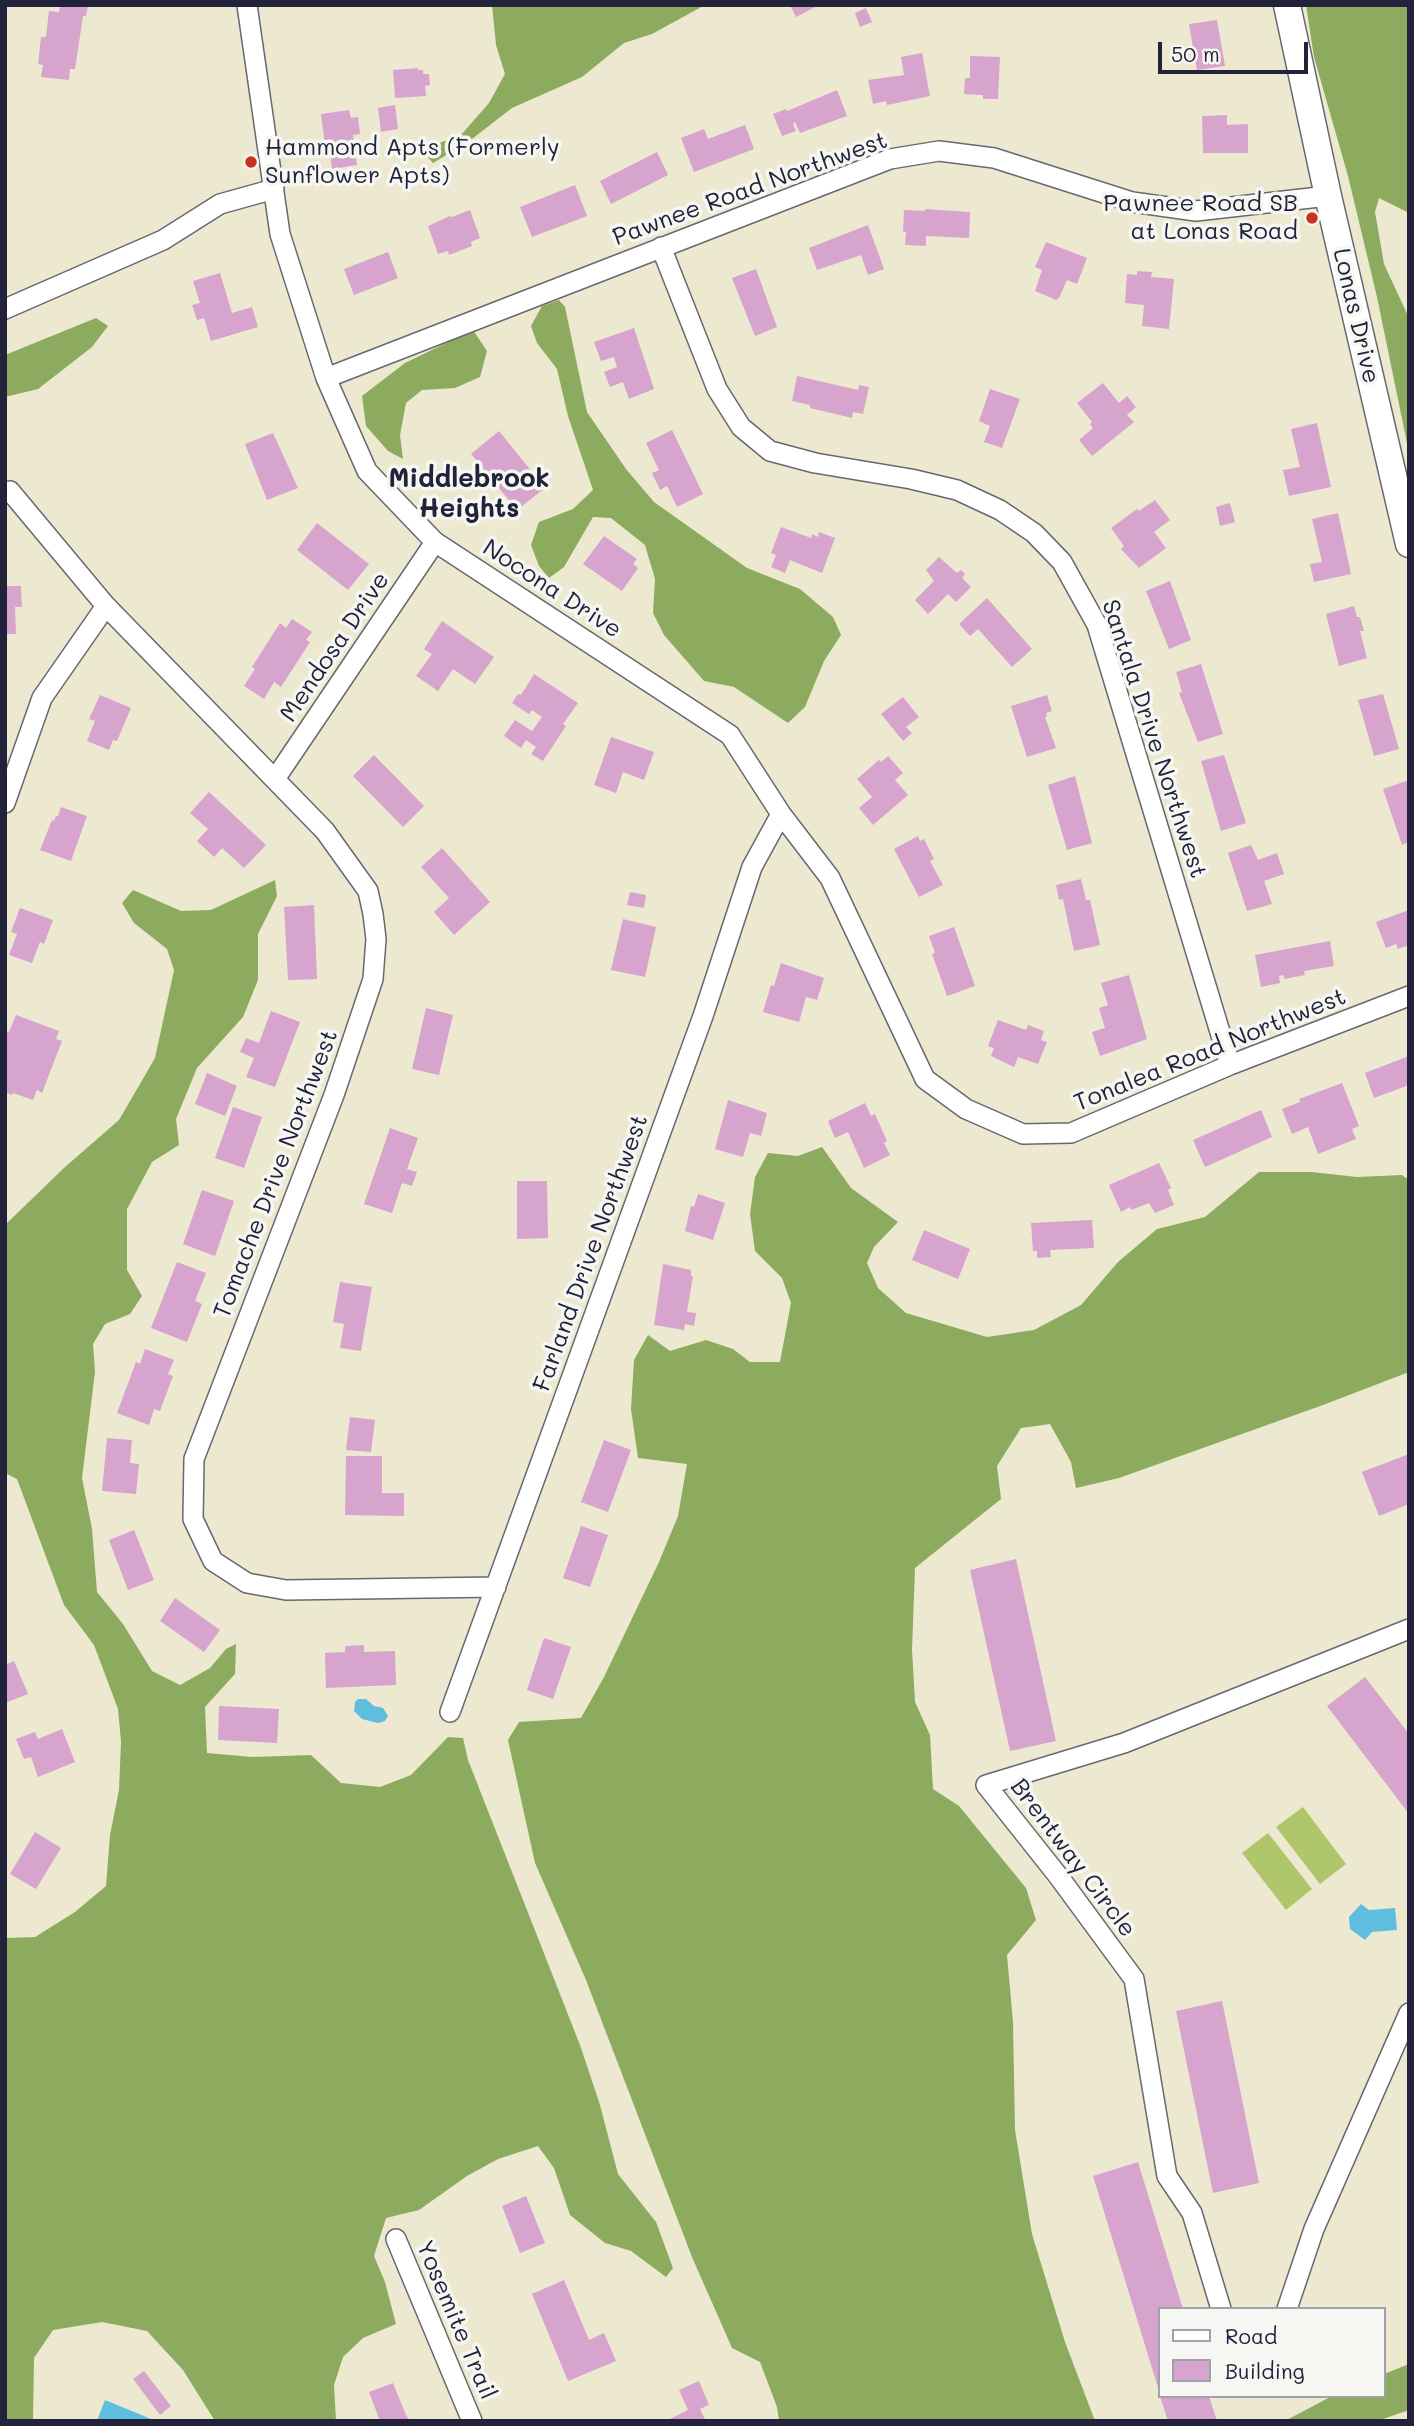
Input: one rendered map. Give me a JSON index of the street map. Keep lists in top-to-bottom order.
{
  "streets": {
    "street": [
      "Pawnee Road Northwest",
      "Lonas Drive",
      "Nocona Drive",
      "Mendosa Drive",
      "Santala Drive Northwest",
      "Tonalea Road Northwest",
      "Tomache Drive Northwest",
      "Farland Drive Northwest",
      "Brentway Circle",
      "Yosemite Trail"
    ]
  },
  "crossings": [
    ["Pawnee Road Northwest", "Lonas Drive"],
    ["Pawnee Road Northwest", "Nocona Drive"],
    ["Pawnee Road Northwest", "Santala Drive Northwest"],
    ["Nocona Drive", "Mendosa Drive"],
    ["Nocona Drive", "Tonalea Road Northwest"],
    ["Nocona Drive", "Farland Drive Northwest"],
    ["Mendosa Drive", "Tomache Drive Northwest"],
    ["Santala Drive Northwest", "Tonalea Road Northwest"],
    ["Tonalea Road Northwest", "Farland Drive Northwest"],
    ["Tomache Drive Northwest", "Farland Drive Northwest"]
  ],
  "districts": ["Middlebrook Heights"],
  "places": ["Hammond Apts (Formerly Sunflower Apts)", "Pawnee Road SB at Lonas Road"],
  "legend": ["Road", "Building"],
  "scale_bar": "50 m"
}
